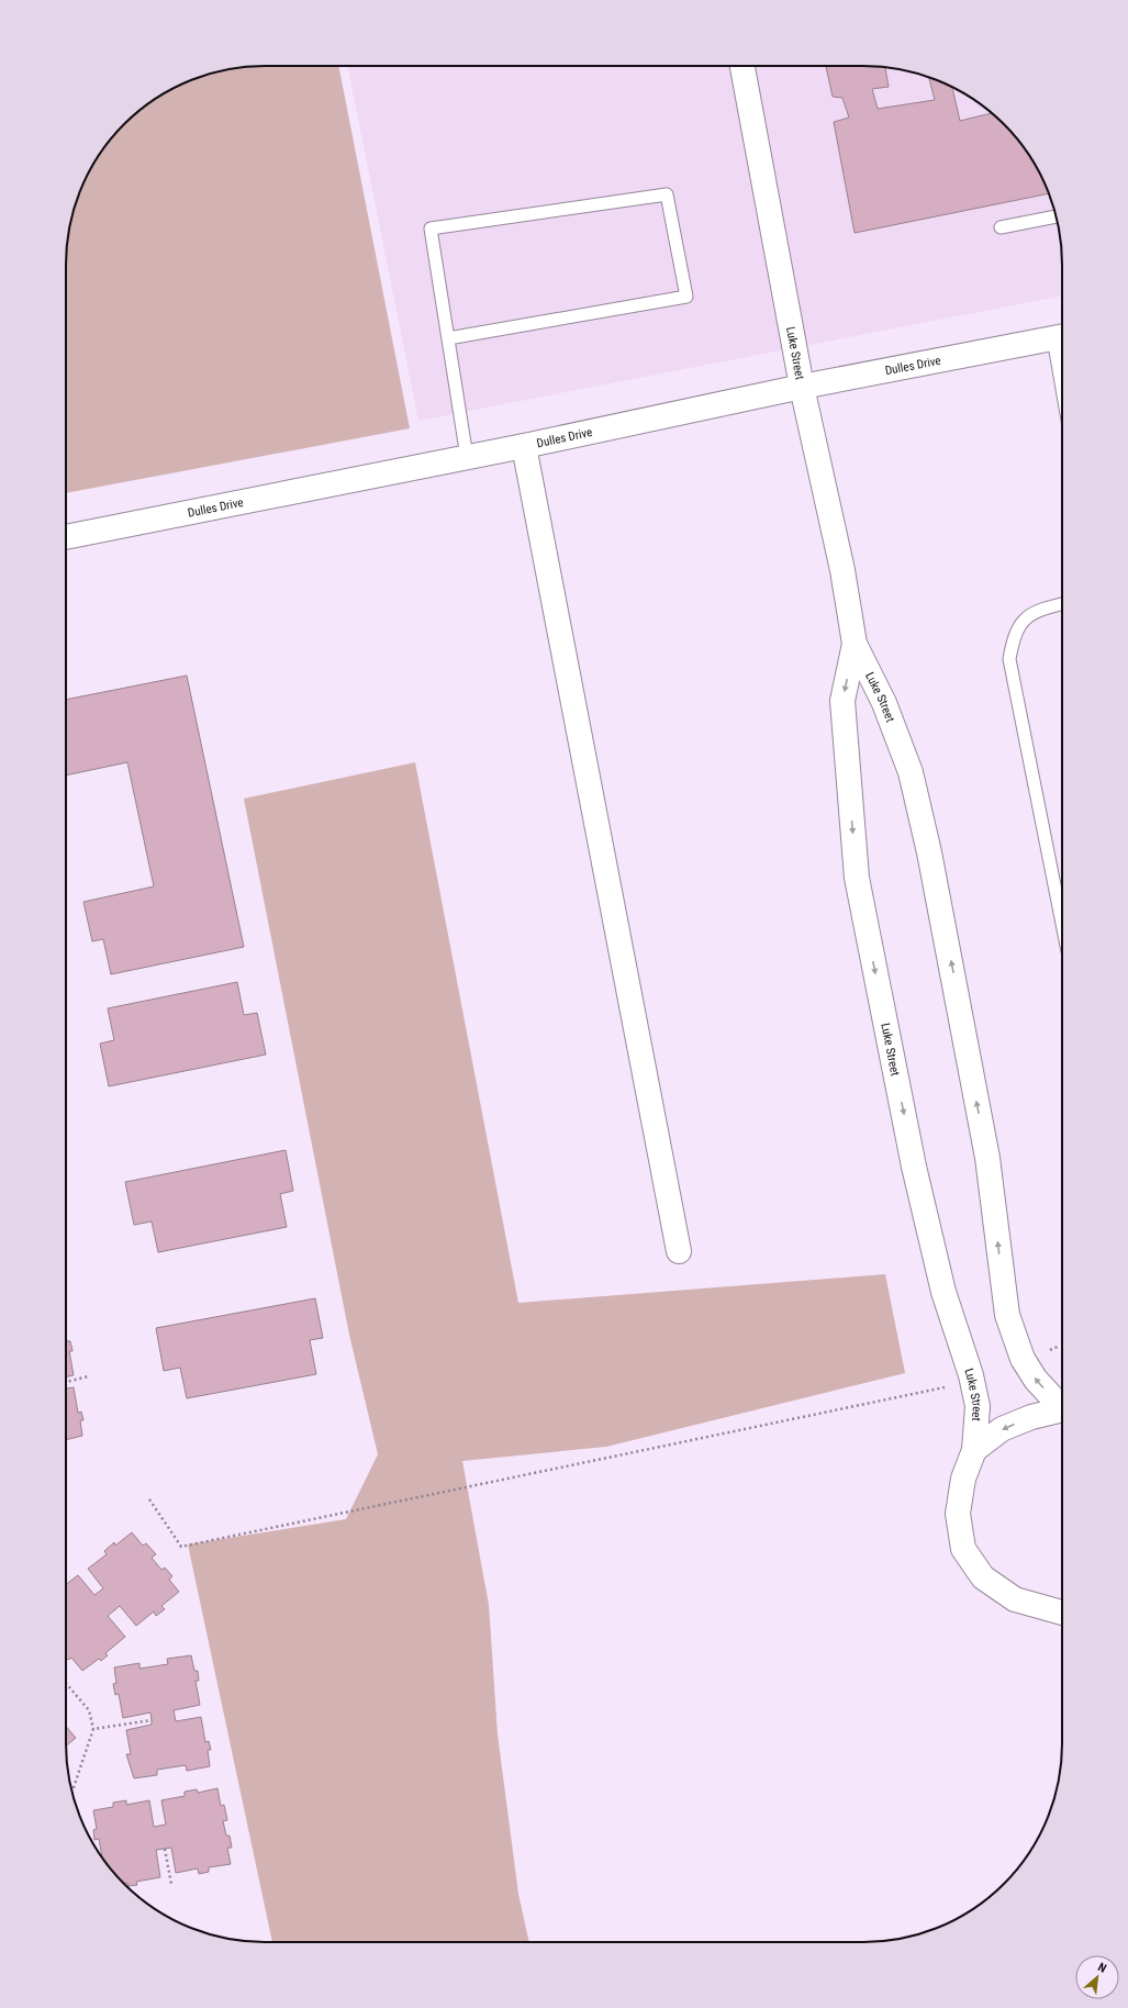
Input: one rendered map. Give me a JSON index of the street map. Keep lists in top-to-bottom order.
{
  "streets": {
    "street": ["Luke Street", "Dulles Drive"]
  },
  "crossings": [
    ["Luke Street", "Dulles Drive"]
  ],
  "north": "top right"
}
